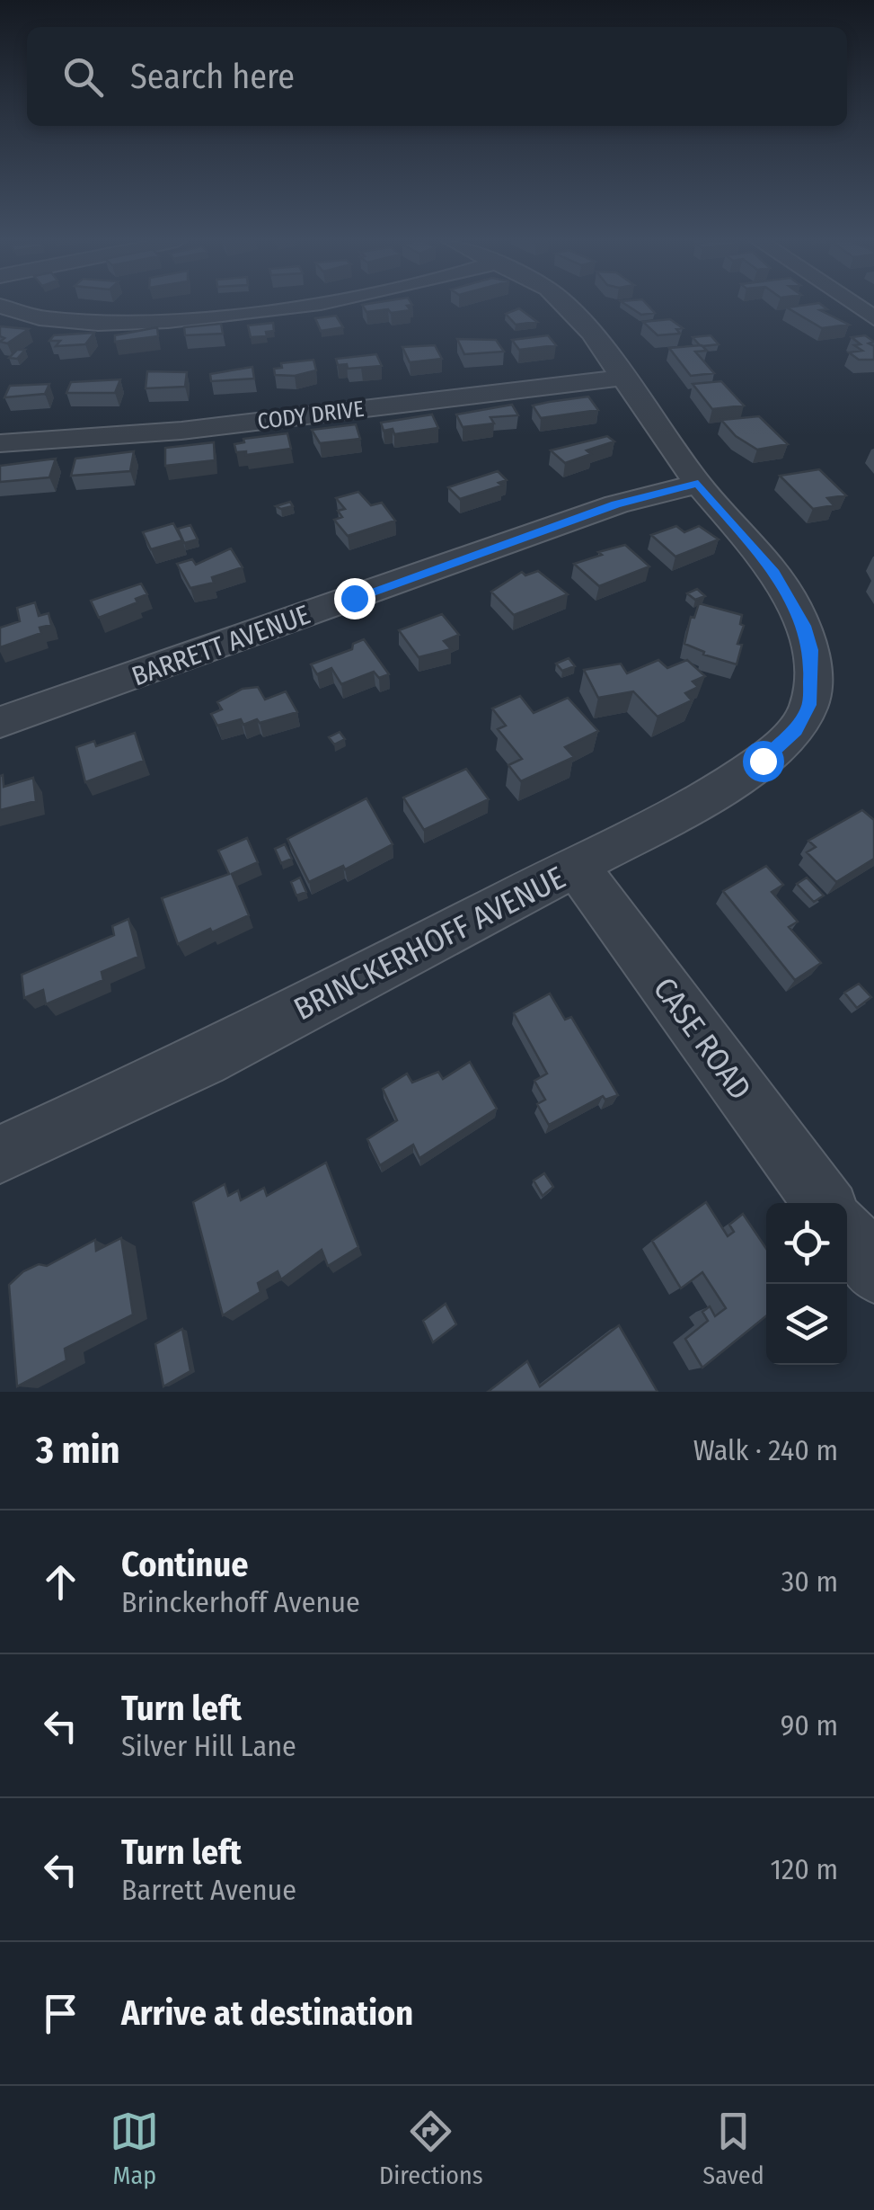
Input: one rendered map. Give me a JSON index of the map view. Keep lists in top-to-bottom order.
{
  "streets": {
    "street": [
      "CODY DRIVE",
      "BARRETT AVENUE",
      "BRINCKERHOFF AVENUE",
      "CASE ROAD"
    ]
  },
  "crossings": [
    ["BARRETT AVENUE", "BRINCKERHOFF AVENUE"],
    ["BRINCKERHOFF AVENUE", "CASE ROAD"]
  ],
  "page": {
    "search": "Search here",
    "heading": ["3 min", "Walk · 240 m"],
    "list": [
      ["Continue", "Brinckerhoff Avenue", "30 m"],
      ["Turn left", "Silver Hill Lane", "90 m"],
      ["Turn left", "Barrett Avenue", "120 m"],
      "Arrive at destination"
    ],
    "nav": ["Map", "Directions", "Saved"]
  }
}
